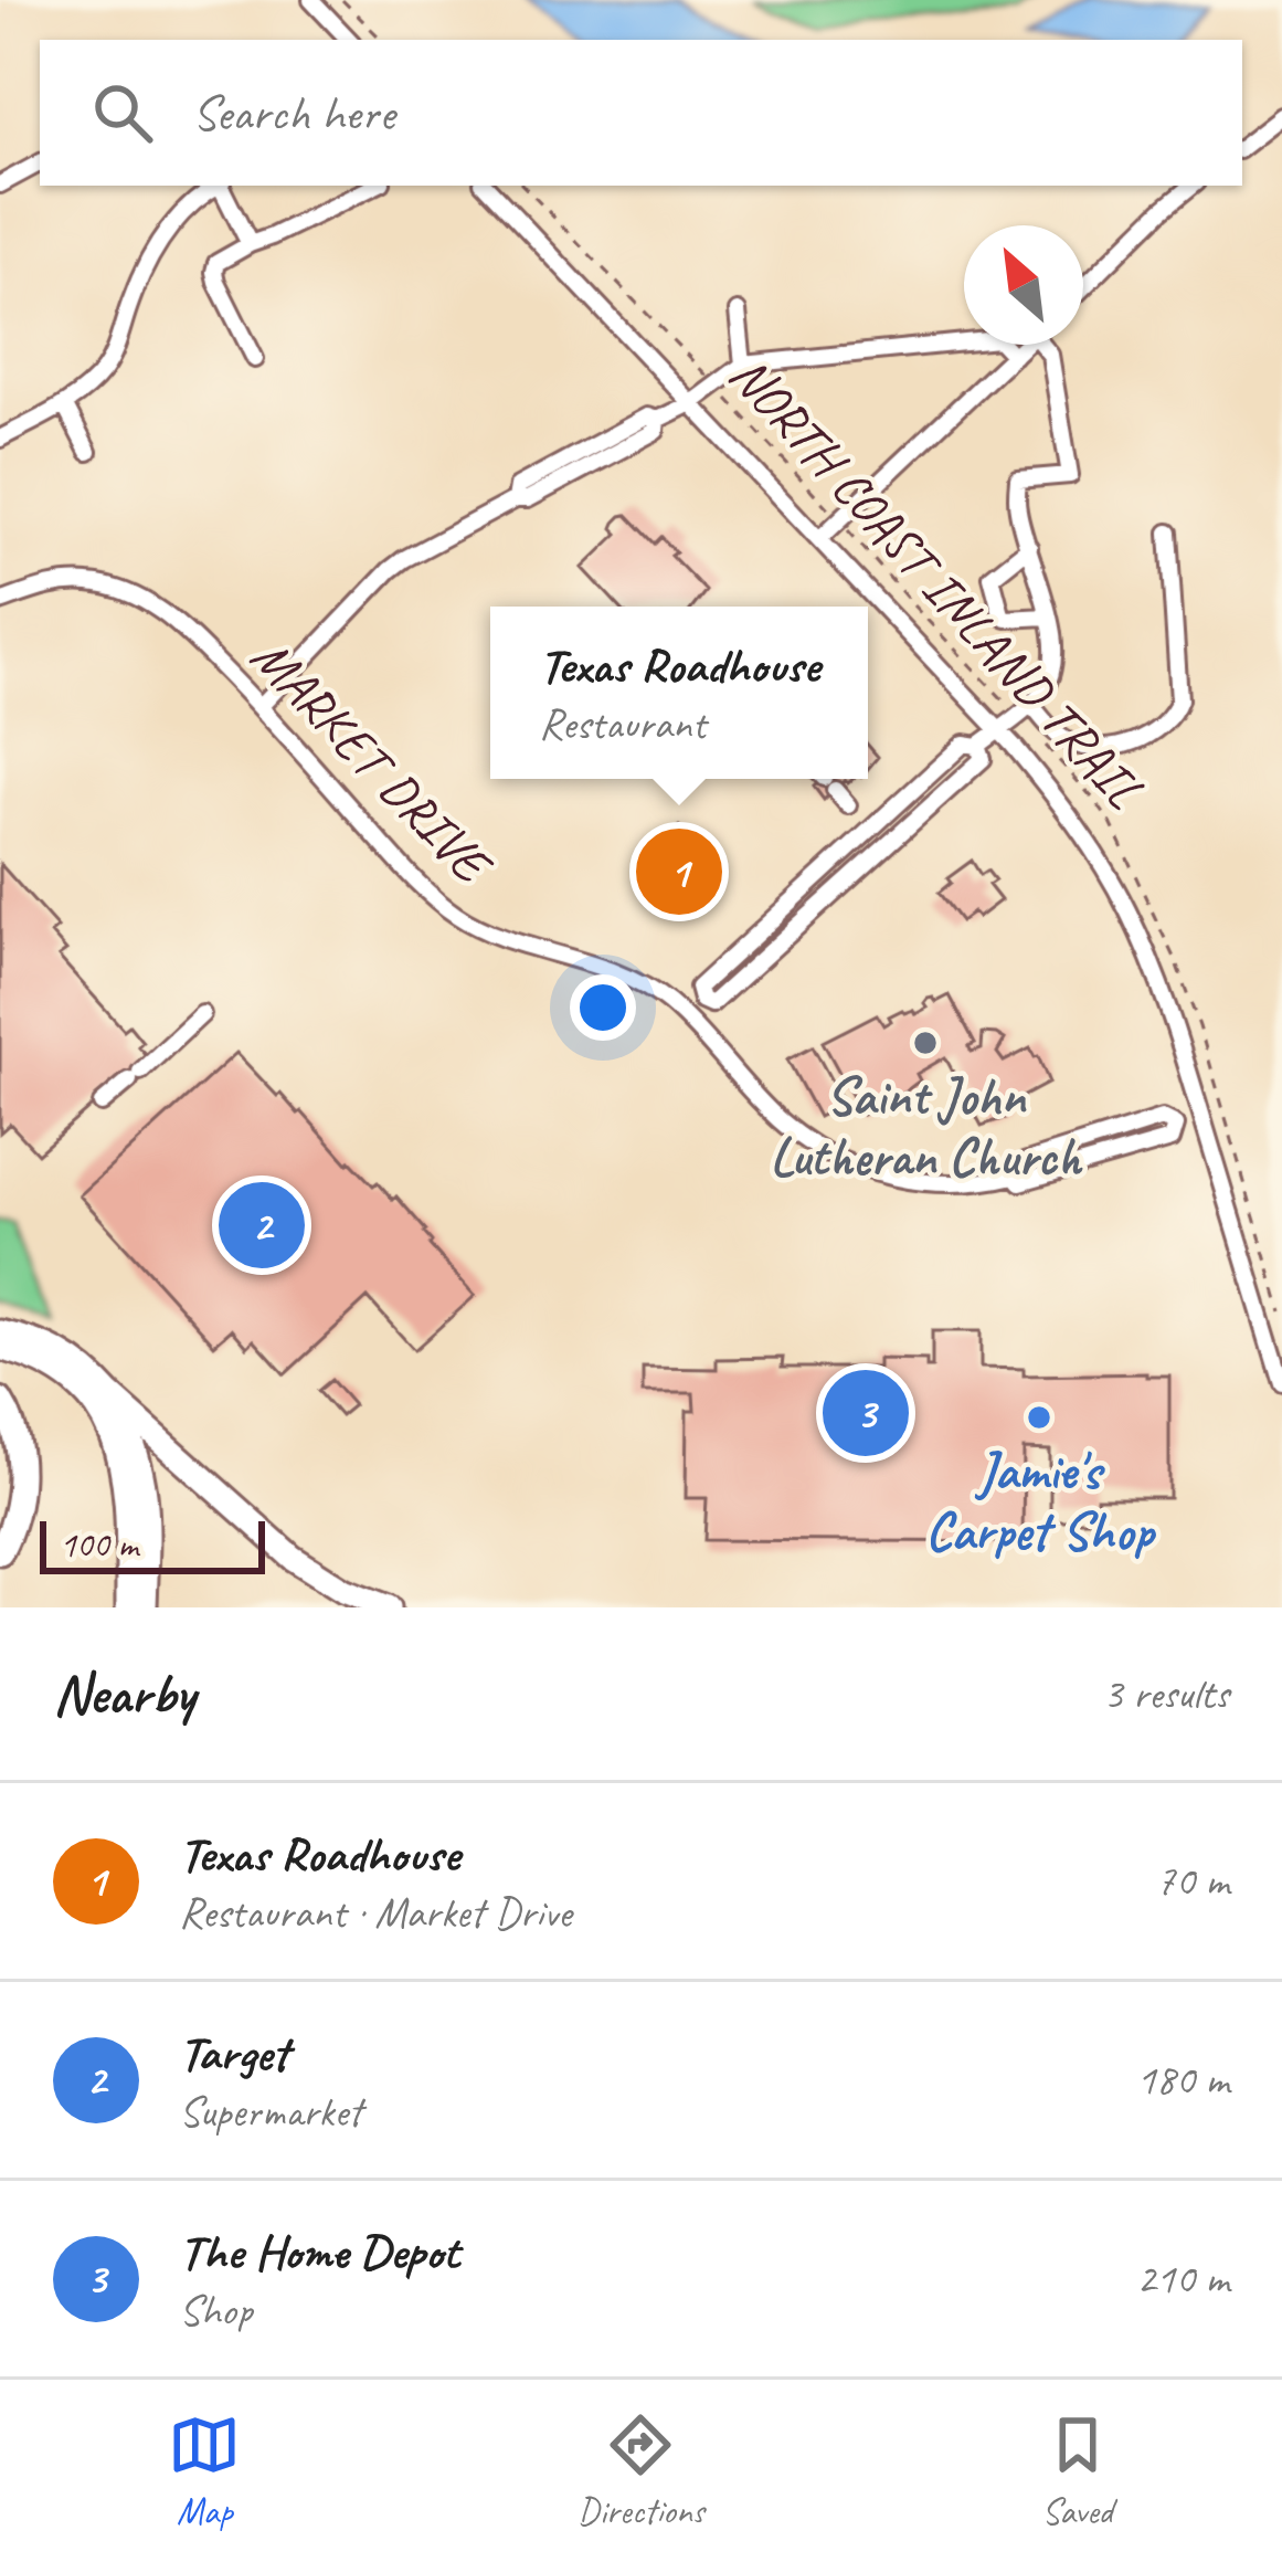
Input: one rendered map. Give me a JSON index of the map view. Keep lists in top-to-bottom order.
{
  "streets": {
    "street": ["MARKET DRIVE"],
    "path": ["NORTH COAST INLAND TRAIL"]
  },
  "places": ["Saint John Lutheran Church", "Jamie's Carpet Shop"],
  "scale_bar": "100 m",
  "north": "top left",
  "page": {
    "search": "Search here",
    "popup": ["Texas Roadhouse", "Restaurant"],
    "pins": ["1", "2", "3"],
    "scale": "100 m",
    "heading": ["Nearby", "3 results"],
    "list": [
      {
        "mark": "1",
        "name": "Texas Roadhouse",
        "note": "Restaurant · Market Drive",
        "value": "70 m"
      },
      {
        "mark": "2",
        "name": "Target",
        "note": "Supermarket",
        "value": "180 m"
      },
      {
        "mark": "3",
        "name": "The Home Depot",
        "note": "Shop",
        "value": "210 m"
      }
    ],
    "nav": ["Map", "Directions", "Saved"]
  }
}
